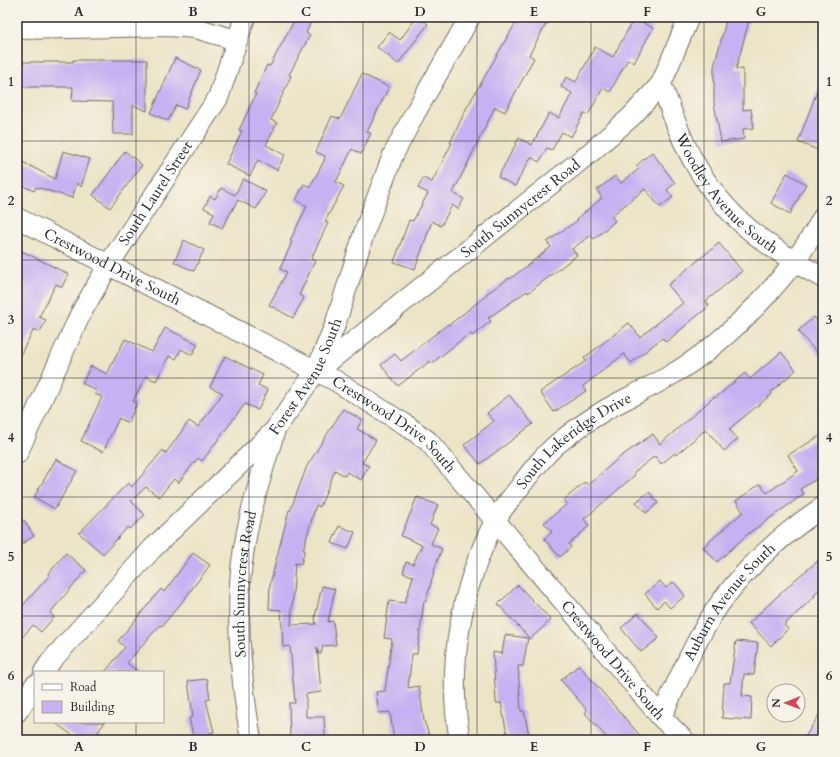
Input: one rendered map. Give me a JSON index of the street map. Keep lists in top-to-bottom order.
{
  "streets": {
    "street": [
      "Woodley Avenue South",
      "South Laurel Street",
      "South Sunnycrest Road",
      "Crestwood Drive South",
      "Forest Avenue South",
      "South Lakeridge Drive",
      "Auburn Avenue South"
    ]
  },
  "crossings": [
    ["Woodley Avenue South", "South Sunnycrest Road"],
    ["Woodley Avenue South", "South Lakeridge Drive"],
    ["South Laurel Street", "Crestwood Drive South"],
    ["South Sunnycrest Road", "Crestwood Drive South"],
    ["South Sunnycrest Road", "Forest Avenue South"],
    ["Crestwood Drive South", "Forest Avenue South"],
    ["Crestwood Drive South", "South Lakeridge Drive"],
    ["Crestwood Drive South", "Auburn Avenue South"]
  ],
  "legend": ["Road", "Building"],
  "north": "left",
  "grid": {
    "columns": [
      "A",
      "B",
      "C",
      "D",
      "E",
      "F",
      "G"
    ],
    "rows": [
      "1",
      "2",
      "3",
      "4",
      "5",
      "6"
    ]
  }
}
